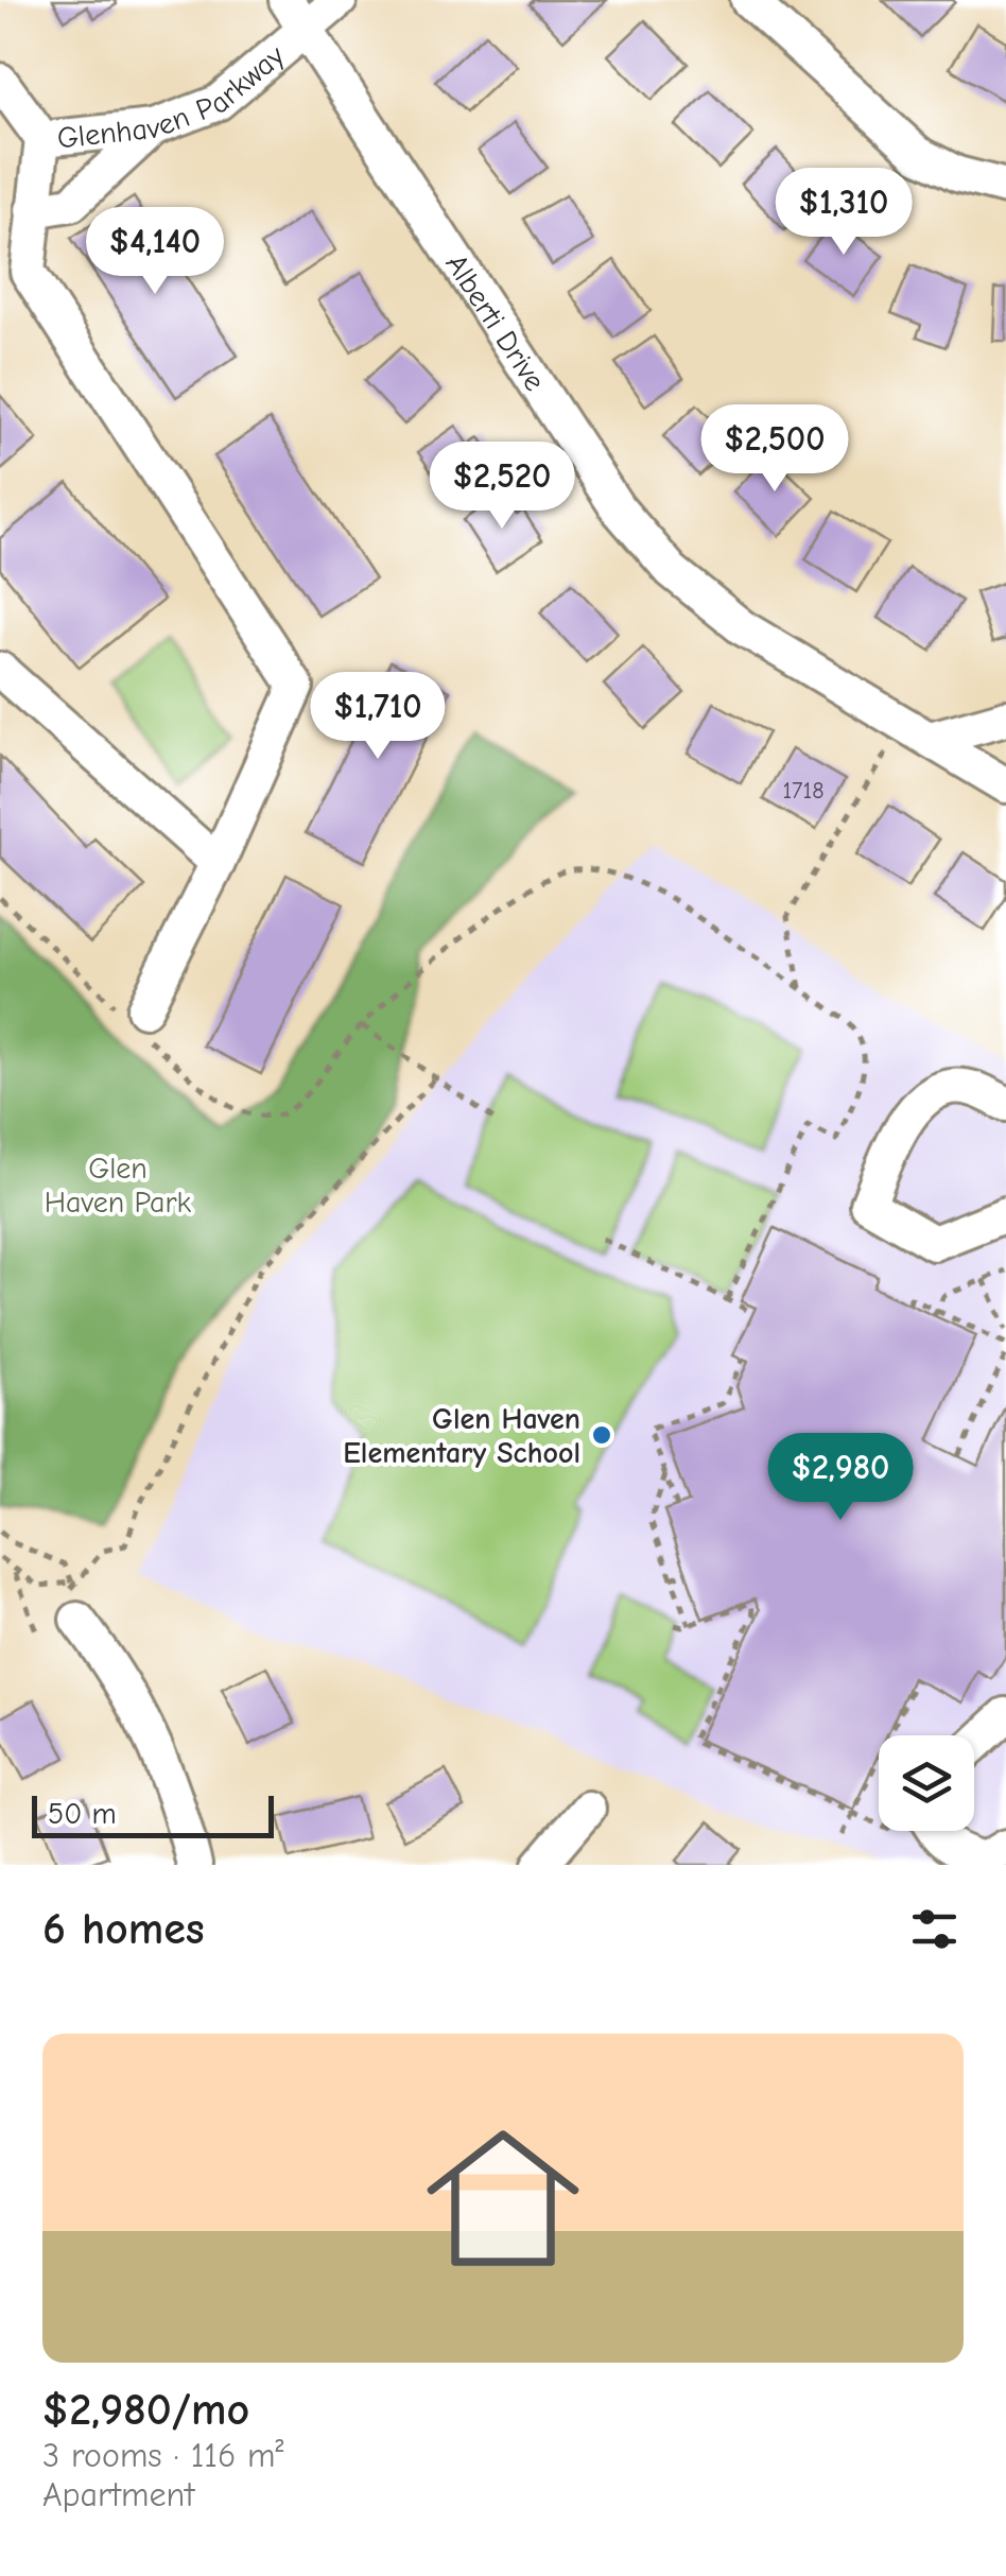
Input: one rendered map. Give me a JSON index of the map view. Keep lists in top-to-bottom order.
{
  "streets": {
    "street": ["Glenhaven Parkway", "Alberti Drive"]
  },
  "crossings": [
    ["Glenhaven Parkway", "Alberti Drive"]
  ],
  "parks": ["Glen Haven Park"],
  "places": ["Glen Haven Elementary School"],
  "house_numbers": ["1718"],
  "scale_bar": "50 m",
  "page": {
    "price": [
      "$1,310",
      "$4,140",
      "$2,500",
      "$2,520",
      "$1,710",
      "$2,980"
    ],
    "scale": "50 m",
    "heading": "6 homes",
    "list": [
      {
        "name": "$2,980/mo",
        "note": "3 rooms · 116 m² · Apartment"
      }
    ]
  }
}
